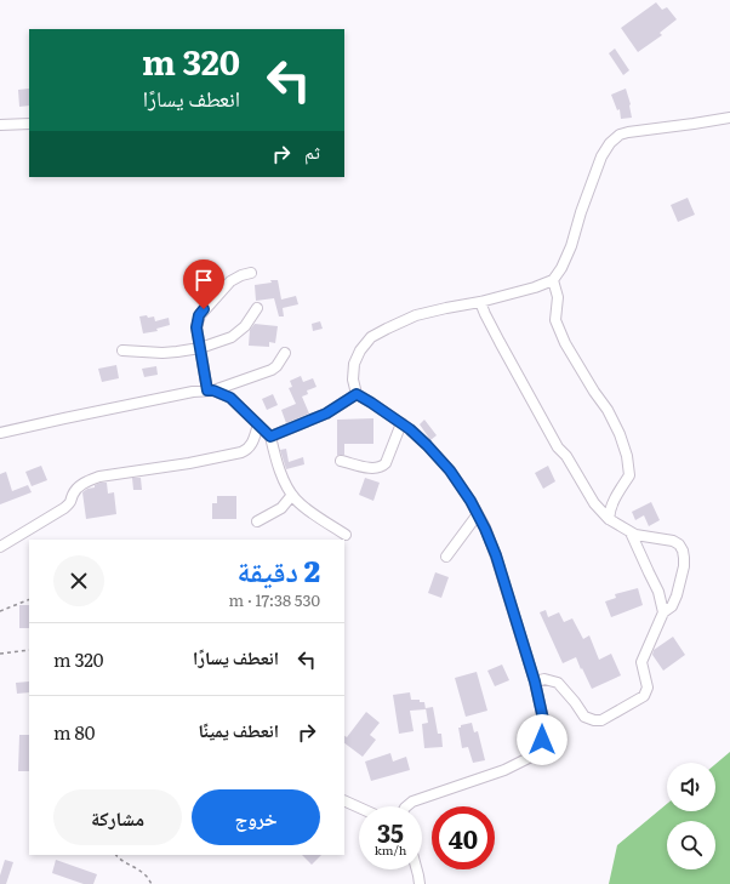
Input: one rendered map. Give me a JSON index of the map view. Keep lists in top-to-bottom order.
{
  "page": {
    "turn": ["320 m", "انعطف يسارًا"],
    "then": "ثم",
    "heading": ["2 دقيقة", "530 m · 17:38"],
    "list": [
      {
        "name": "انعطف يسارًا",
        "value": "320 m"
      },
      {
        "name": "انعطف يمينًا",
        "value": "80 m"
      }
    ],
    "buttons": ["خروج", "مشاركة"],
    "speed": "35 km/h",
    "limit": "40"
  }
}
